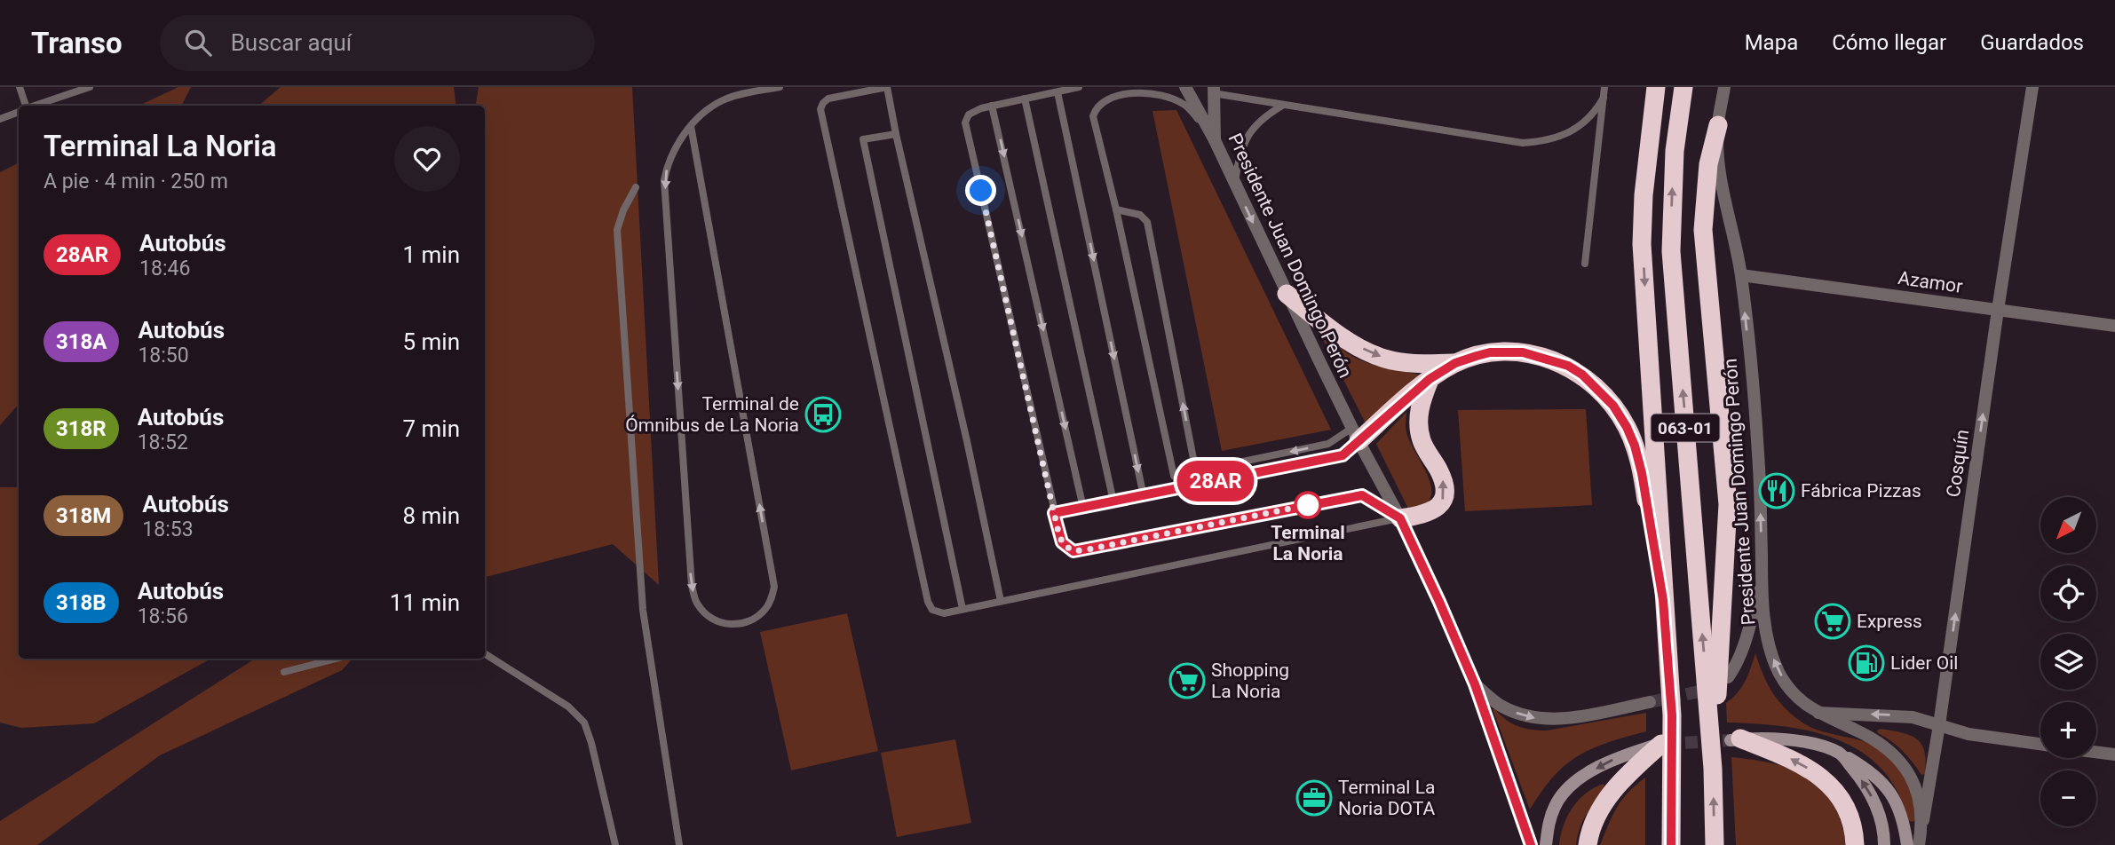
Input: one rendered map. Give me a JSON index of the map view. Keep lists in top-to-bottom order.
{
  "streets": {
    "highway": ["063-01"],
    "street": ["Presidente Juan Domingo Perón", "Azamor", "Cosquín"]
  },
  "crossings": [
    ["Presidente Juan Domingo Perón", "Azamor"],
    ["Presidente Juan Domingo Perón", "Cosquín"],
    ["Azamor", "Cosquín"]
  ],
  "one_way": ["Cosquín"],
  "places": {
    "bus stop": ["Terminal de Ómnibus de La Noria"],
    "restaurant": ["Fábrica Pizzas"],
    "other": ["Terminal La Noria"],
    "supermarket": ["Express", "Shopping La Noria"],
    "fuel station": ["Lider Oil"],
    "office": ["Terminal La Noria DOTA"]
  },
  "lines": ["bus line 28AR"],
  "north": "bottom left",
  "page": {
    "header": "Transo",
    "search": "Buscar aquí",
    "nav": ["Mapa", "Cómo llegar", "Guardados"],
    "on_map": "28AR",
    "heading": ["Terminal La Noria", "A pie · 4 min · 250 m"],
    "list": [
      {
        "mark": "28AR",
        "name": "Autobús",
        "note": "18:46",
        "value": "1 min"
      },
      {
        "mark": "318A",
        "name": "Autobús",
        "note": "18:50",
        "value": "5 min"
      },
      {
        "mark": "318R",
        "name": "Autobús",
        "note": "18:52",
        "value": "7 min"
      },
      {
        "mark": "318M",
        "name": "Autobús",
        "note": "18:53",
        "value": "8 min"
      },
      {
        "mark": "318B",
        "name": "Autobús",
        "note": "18:56",
        "value": "11 min"
      }
    ],
    "map_buttons": ["+", "−"]
  }
}
